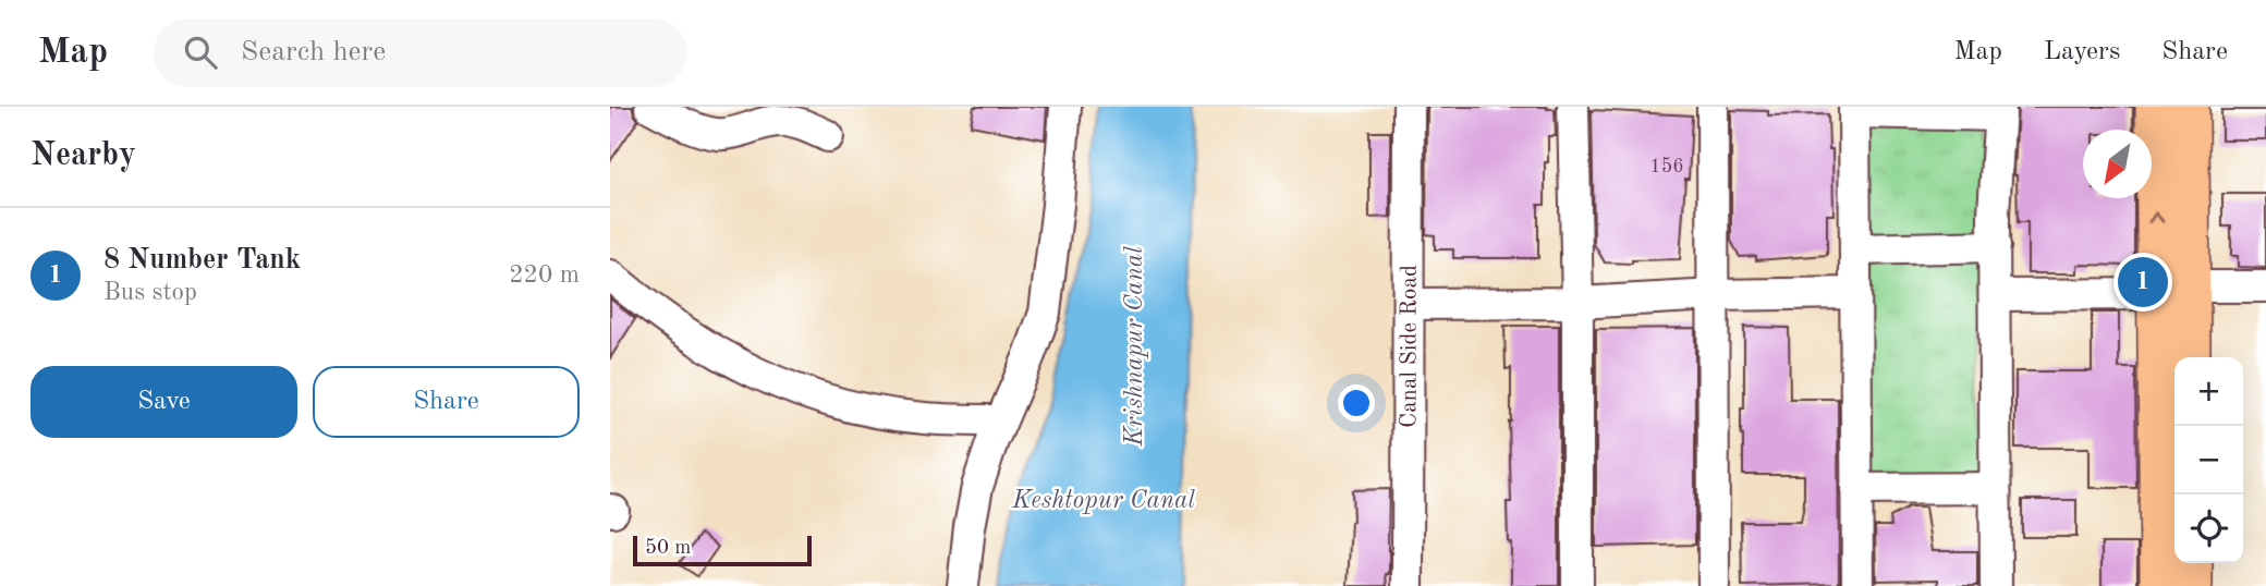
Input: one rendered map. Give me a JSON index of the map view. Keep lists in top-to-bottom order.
{
  "streets": {
    "street": ["Canal Side Road"]
  },
  "water": ["Krishnapur Canal", "Keshtopur Canal"],
  "house_numbers": ["156"],
  "scale_bar": "50 m",
  "north": "bottom left",
  "page": {
    "header": "Map",
    "search": "Search here",
    "nav": ["Map", "Layers", "Share"],
    "heading": "Nearby",
    "list": [
      {
        "mark": "1",
        "name": "8 Number Tank",
        "note": "Bus stop",
        "value": "220 m"
      }
    ],
    "pins": "1",
    "buttons": ["Save", "Share"],
    "map_buttons": ["+", "−"],
    "scale": "50 m"
  }
}
